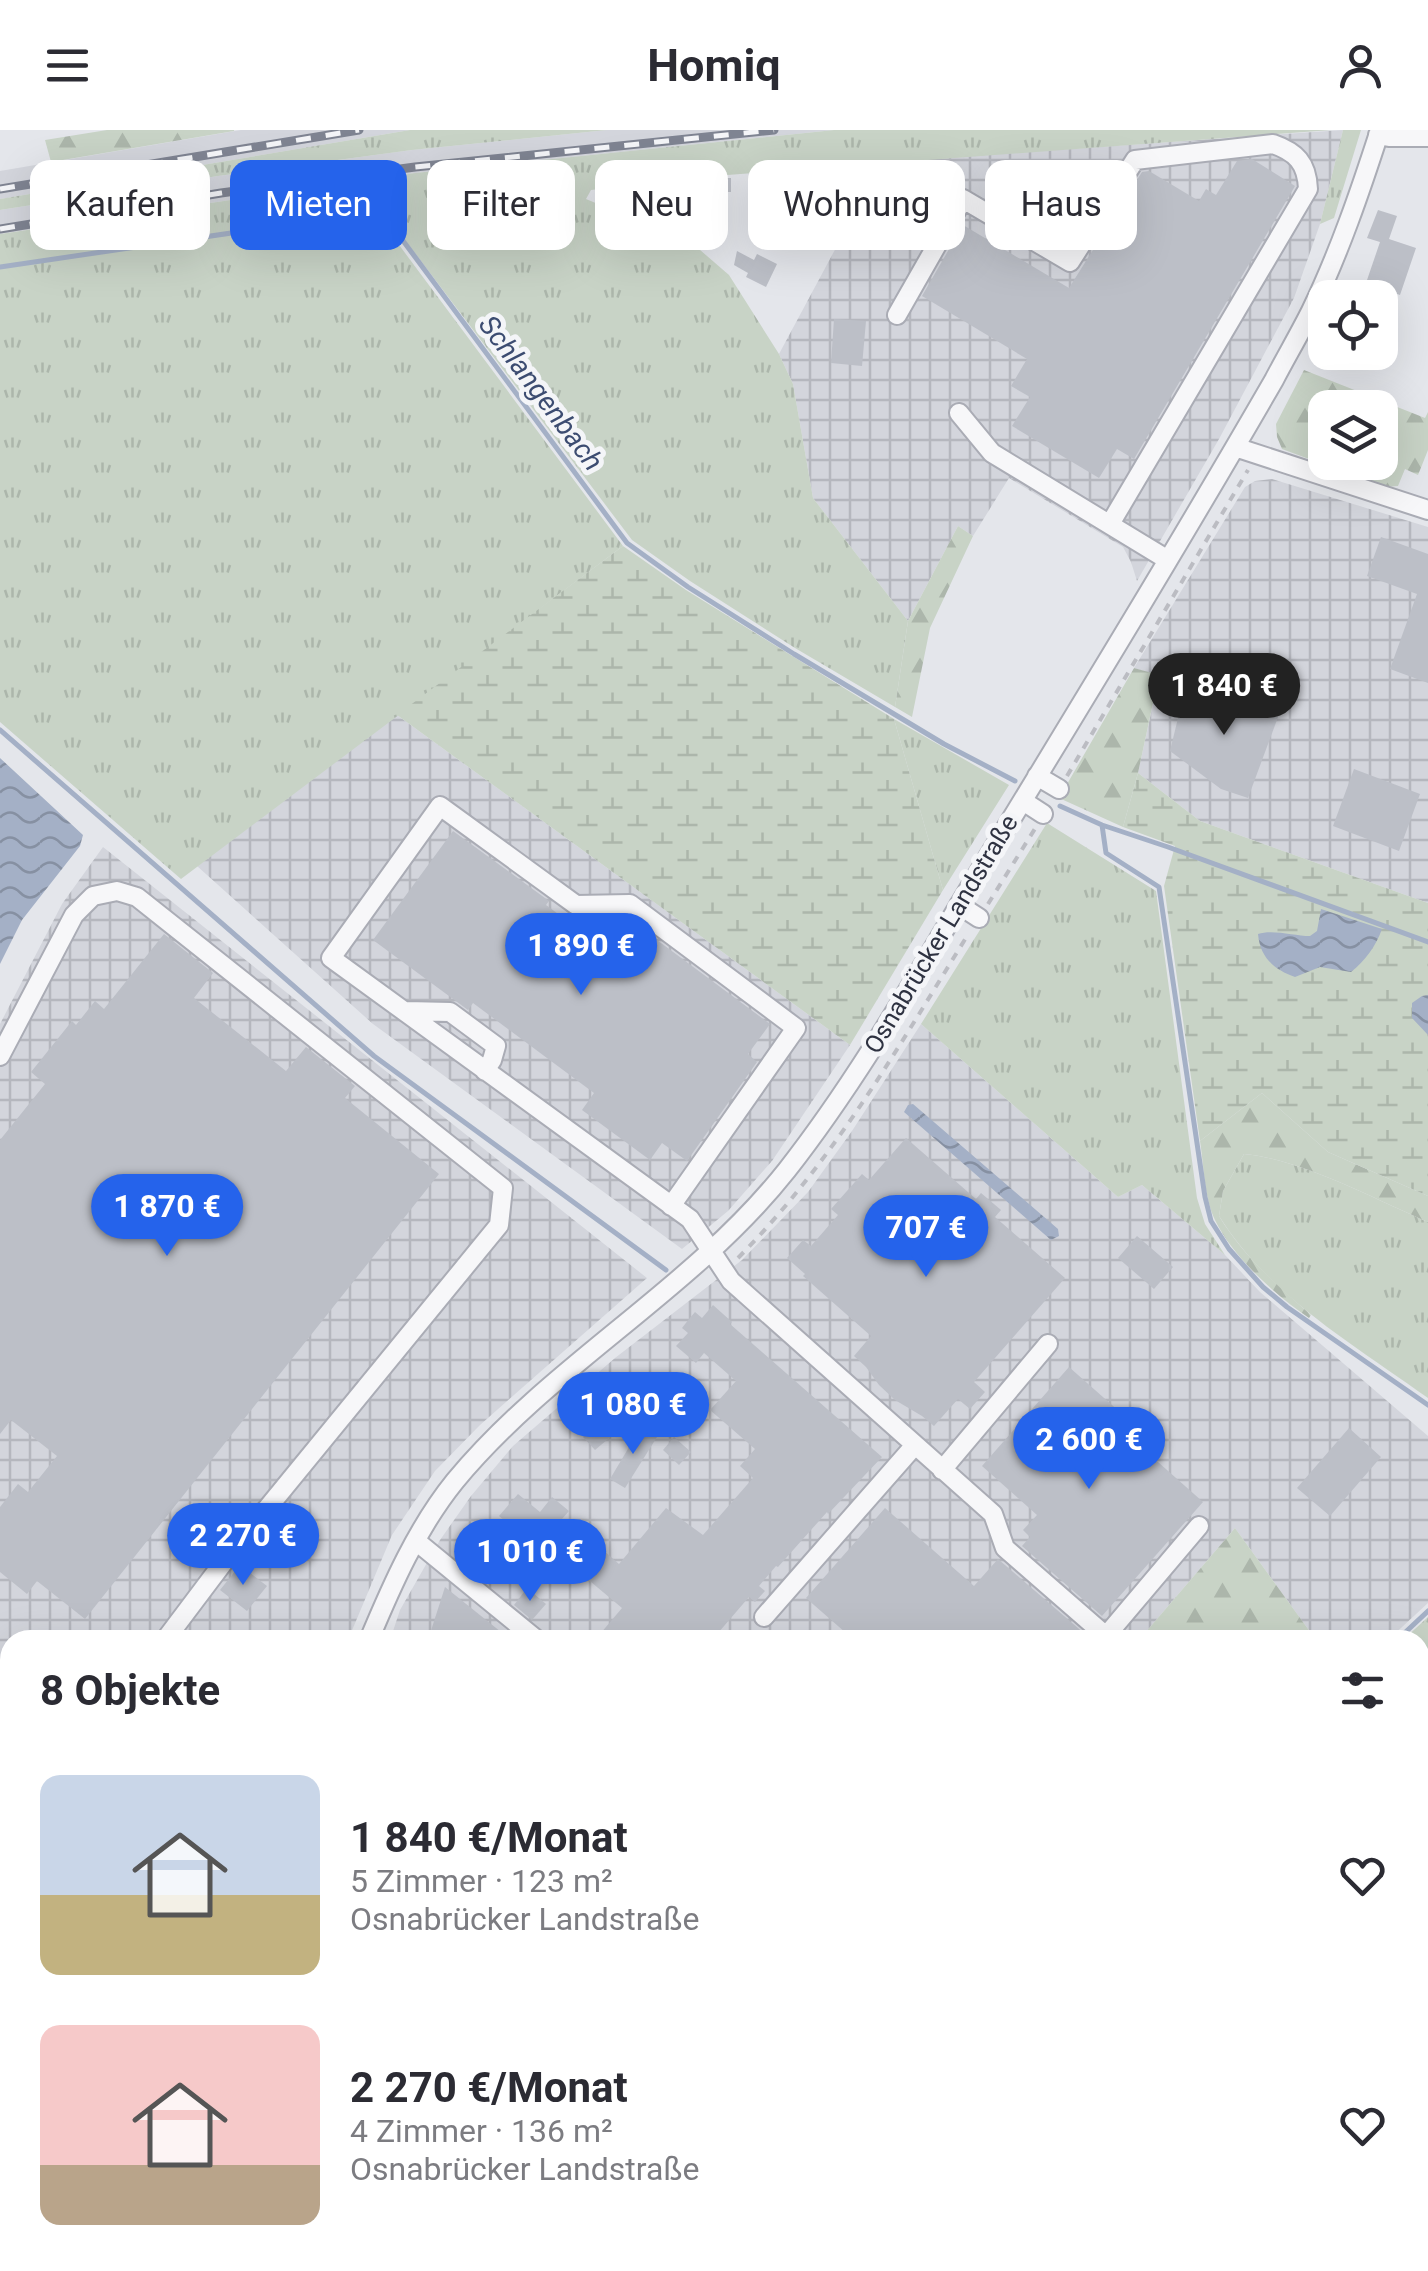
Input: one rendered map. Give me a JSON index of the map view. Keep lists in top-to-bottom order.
{
  "streets": {
    "street": ["Osnabrücker Landstraße"]
  },
  "water": ["Schlangenbach"],
  "page": {
    "header": "Homiq",
    "chip": [
      "Kaufen",
      "Mieten",
      "Filter",
      "Neu",
      "Wohnung",
      "Haus"
    ],
    "price": [
      "1 840 €",
      "1 890 €",
      "1 870 €",
      "707 €",
      "1 080 €",
      "2 600 €",
      "2 270 €",
      "1 010 €"
    ],
    "heading": "8 Objekte",
    "list": [
      {
        "name": "1 840 €/Monat",
        "note": "5 Zimmer · 123 m² · Osnabrücker Landstraße"
      },
      {
        "name": "2 270 €/Monat",
        "note": "4 Zimmer · 136 m² · Osnabrücker Landstraße"
      }
    ]
  }
}
